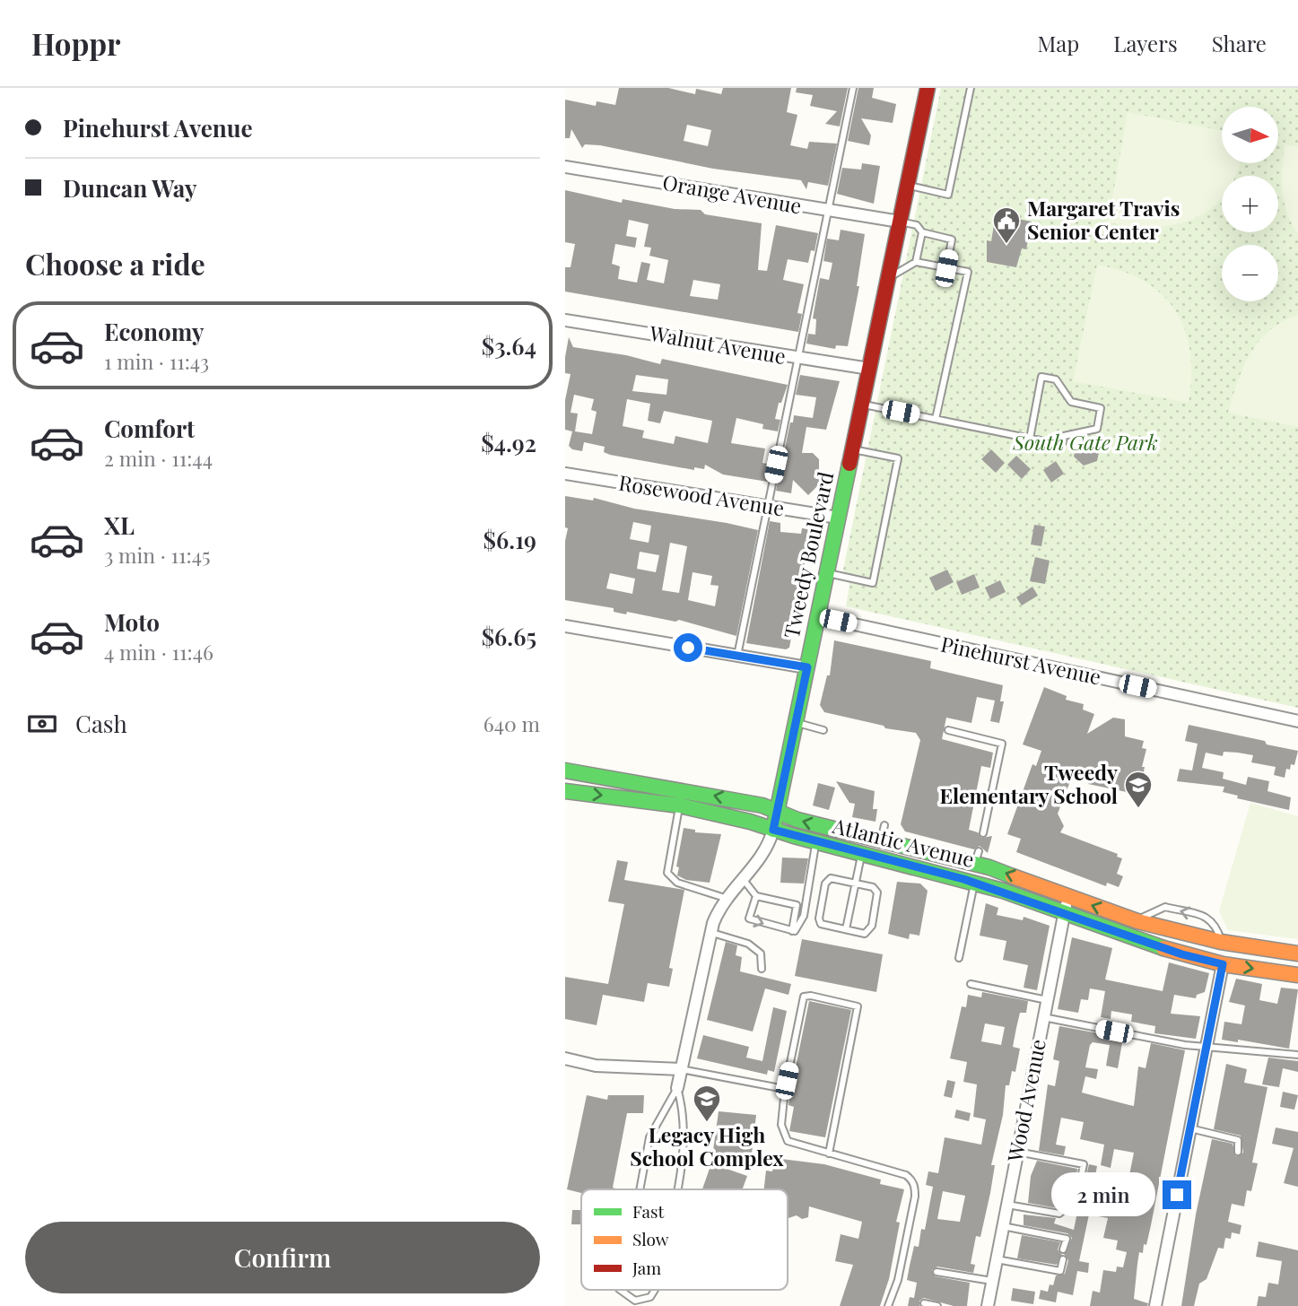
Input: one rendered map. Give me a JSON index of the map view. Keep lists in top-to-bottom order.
{
  "streets": {
    "main road": ["Tweedy Boulevard", "Atlantic Avenue"],
    "street": [
      "Orange Avenue",
      "Walnut Avenue",
      "Rosewood Avenue",
      "Pinehurst Avenue",
      "Wood Avenue"
    ]
  },
  "crossings": [
    ["Orange Avenue", "Tweedy Boulevard"],
    ["Walnut Avenue", "Tweedy Boulevard"],
    ["Rosewood Avenue", "Tweedy Boulevard"],
    ["Tweedy Boulevard", "Pinehurst Avenue"],
    ["Tweedy Boulevard", "Atlantic Avenue"],
    ["Atlantic Avenue", "Wood Avenue"]
  ],
  "parks": ["South Gate Park"],
  "places": {
    "public building": ["Margaret Travis Senior Center"],
    "school or university": ["Tweedy Elementary School", "Legacy High School Complex"]
  },
  "legend": ["Fast", "Slow", "Jam"],
  "north": "right",
  "page": {
    "header": "Hoppr",
    "nav": ["Map", "Layers", "Share"],
    "banner": ["Pinehurst Avenue", "Duncan Way"],
    "map_buttons": ["+", "−"],
    "heading": "Choose a ride",
    "list": [
      {
        "name": "Economy",
        "note": "1 min · 11:43",
        "value": "$3.64"
      },
      {
        "name": "Comfort",
        "note": "2 min · 11:44",
        "value": "$4.92"
      },
      {
        "name": "XL",
        "note": "3 min · 11:45",
        "value": "$6.19"
      },
      {
        "name": "Moto",
        "note": "4 min · 11:46",
        "value": "$6.65"
      }
    ],
    "pay": ["Cash", "640 m"],
    "bubble": "2 min",
    "buttons": "Confirm"
  }
}
